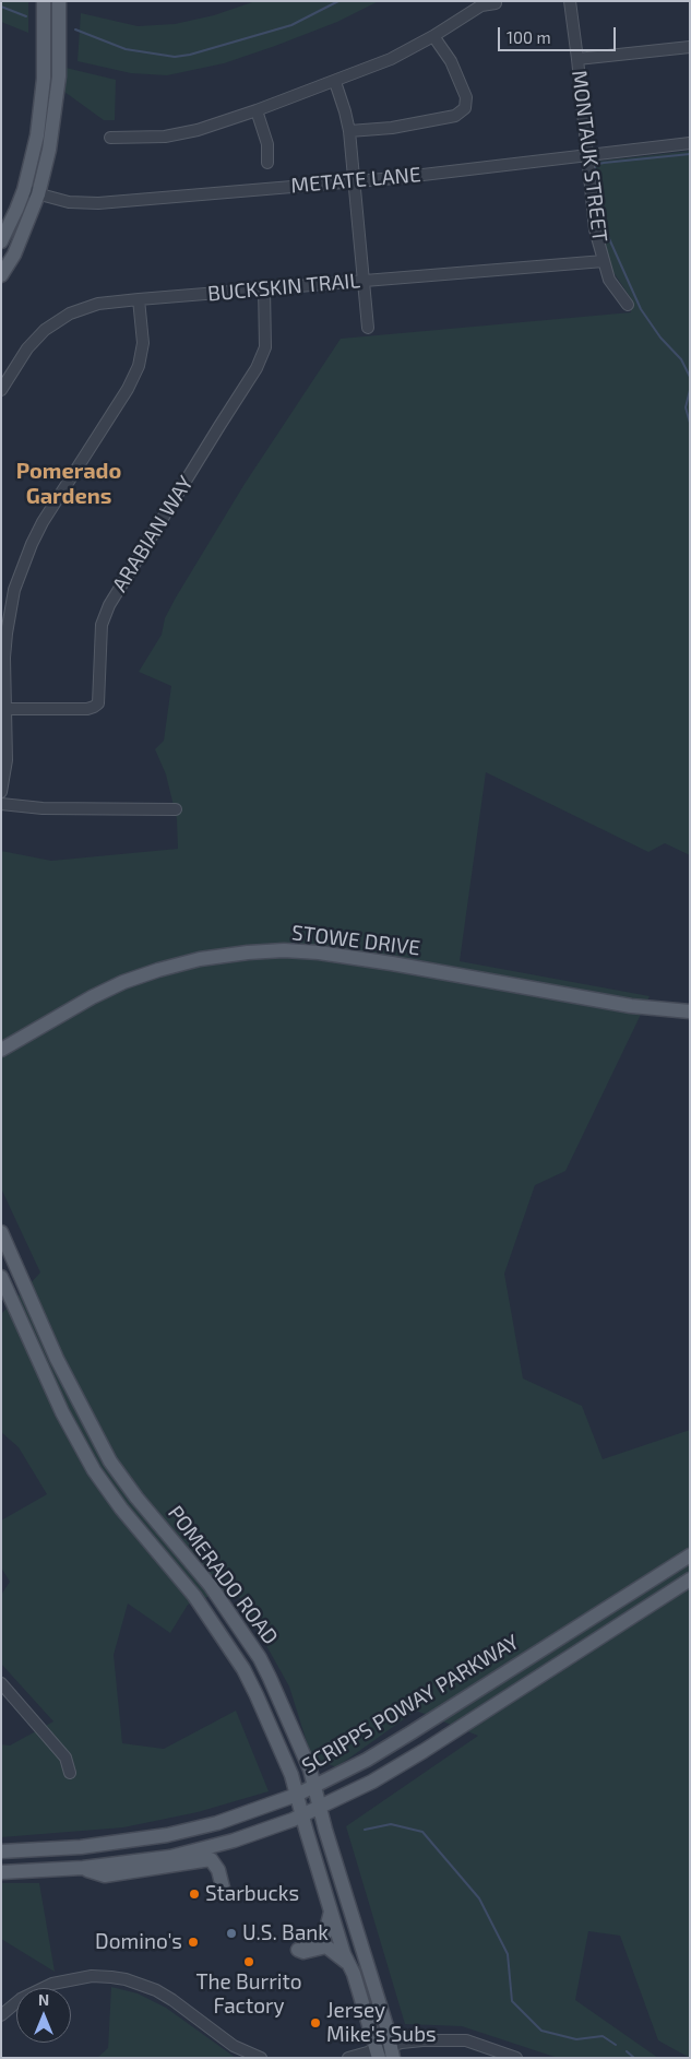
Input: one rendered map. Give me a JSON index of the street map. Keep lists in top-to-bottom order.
{
  "streets": {
    "main road": ["STOWE DRIVE", "POMERADO ROAD", "SCRIPPS POWAY PARKWAY"],
    "street": [
      "MONTAUK STREET",
      "METATE LANE",
      "BUCKSKIN TRAIL",
      "ARABIAN WAY"
    ]
  },
  "crossings": [
    ["MONTAUK STREET", "METATE LANE"],
    ["MONTAUK STREET", "BUCKSKIN TRAIL"],
    ["BUCKSKIN TRAIL", "ARABIAN WAY"],
    ["POMERADO ROAD", "SCRIPPS POWAY PARKWAY"]
  ],
  "districts": ["Pomerado Gardens"],
  "places": [
    "Starbucks",
    "U.S. Bank",
    "Domino's",
    "The Burrito Factory",
    "Jersey Mike's Subs"
  ],
  "scale_bar": "100 m",
  "north": "top"
}
